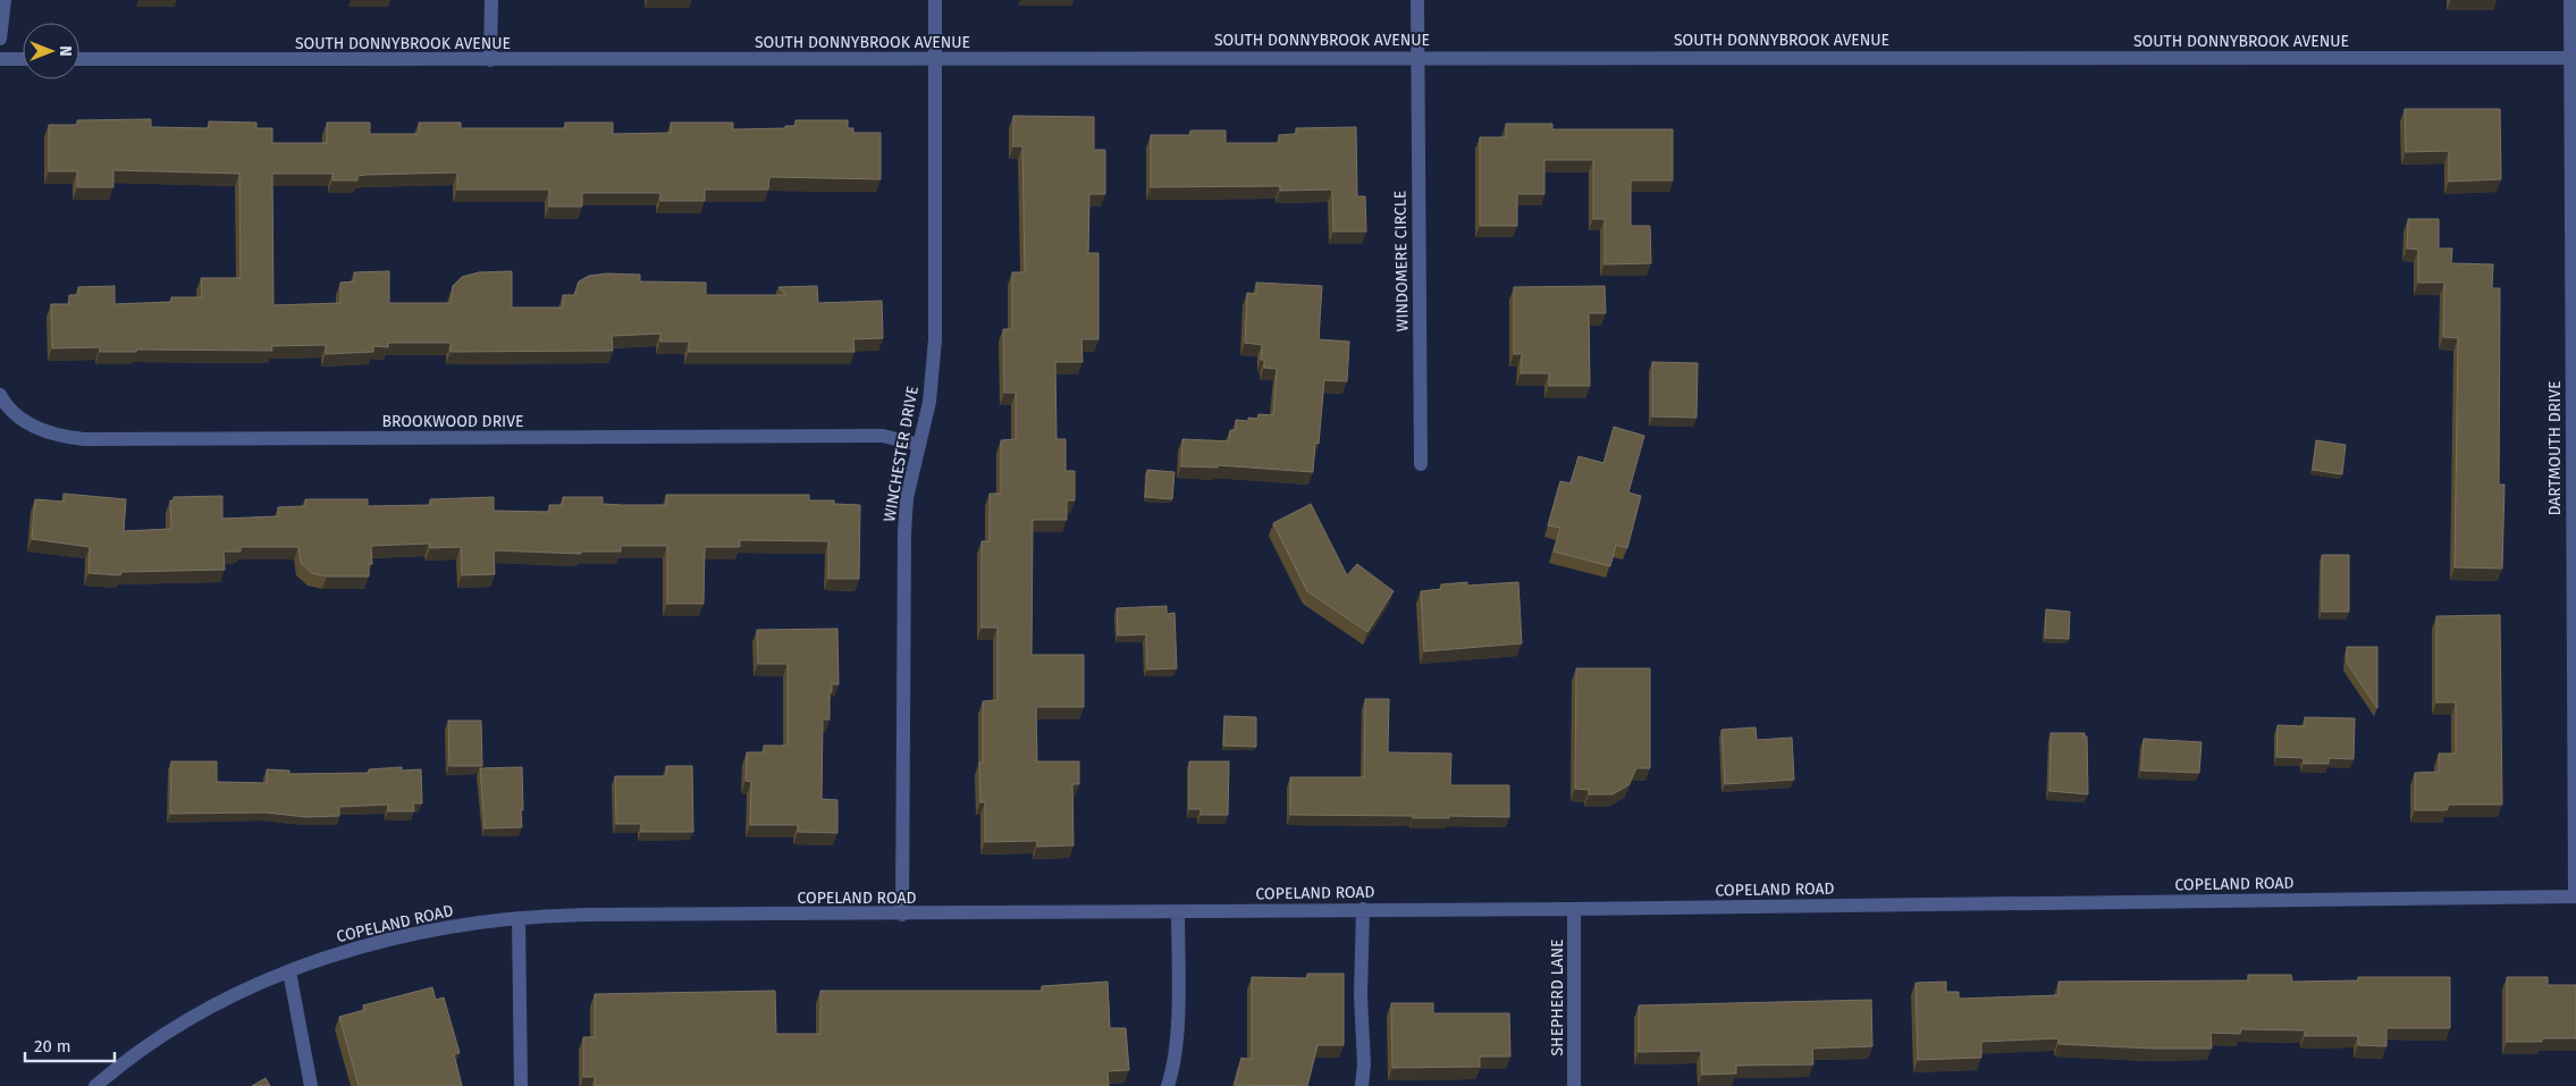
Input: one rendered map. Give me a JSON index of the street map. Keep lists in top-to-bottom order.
{
  "streets": {
    "street": [
      "SOUTH DONNYBROOK AVENUE",
      "WINDOMERE CIRCLE",
      "BROOKWOOD DRIVE",
      "DARTMOUTH DRIVE",
      "WINCHESTER DRIVE",
      "COPELAND ROAD",
      "SHEPHERD LANE"
    ]
  },
  "crossings": [
    ["SOUTH DONNYBROOK AVENUE", "WINDOMERE CIRCLE"],
    ["SOUTH DONNYBROOK AVENUE", "DARTMOUTH DRIVE"],
    ["SOUTH DONNYBROOK AVENUE", "WINCHESTER DRIVE"],
    ["BROOKWOOD DRIVE", "WINCHESTER DRIVE"],
    ["DARTMOUTH DRIVE", "COPELAND ROAD"],
    ["WINCHESTER DRIVE", "COPELAND ROAD"],
    ["COPELAND ROAD", "SHEPHERD LANE"]
  ],
  "scale_bar": "20 m",
  "north": "right"
}
